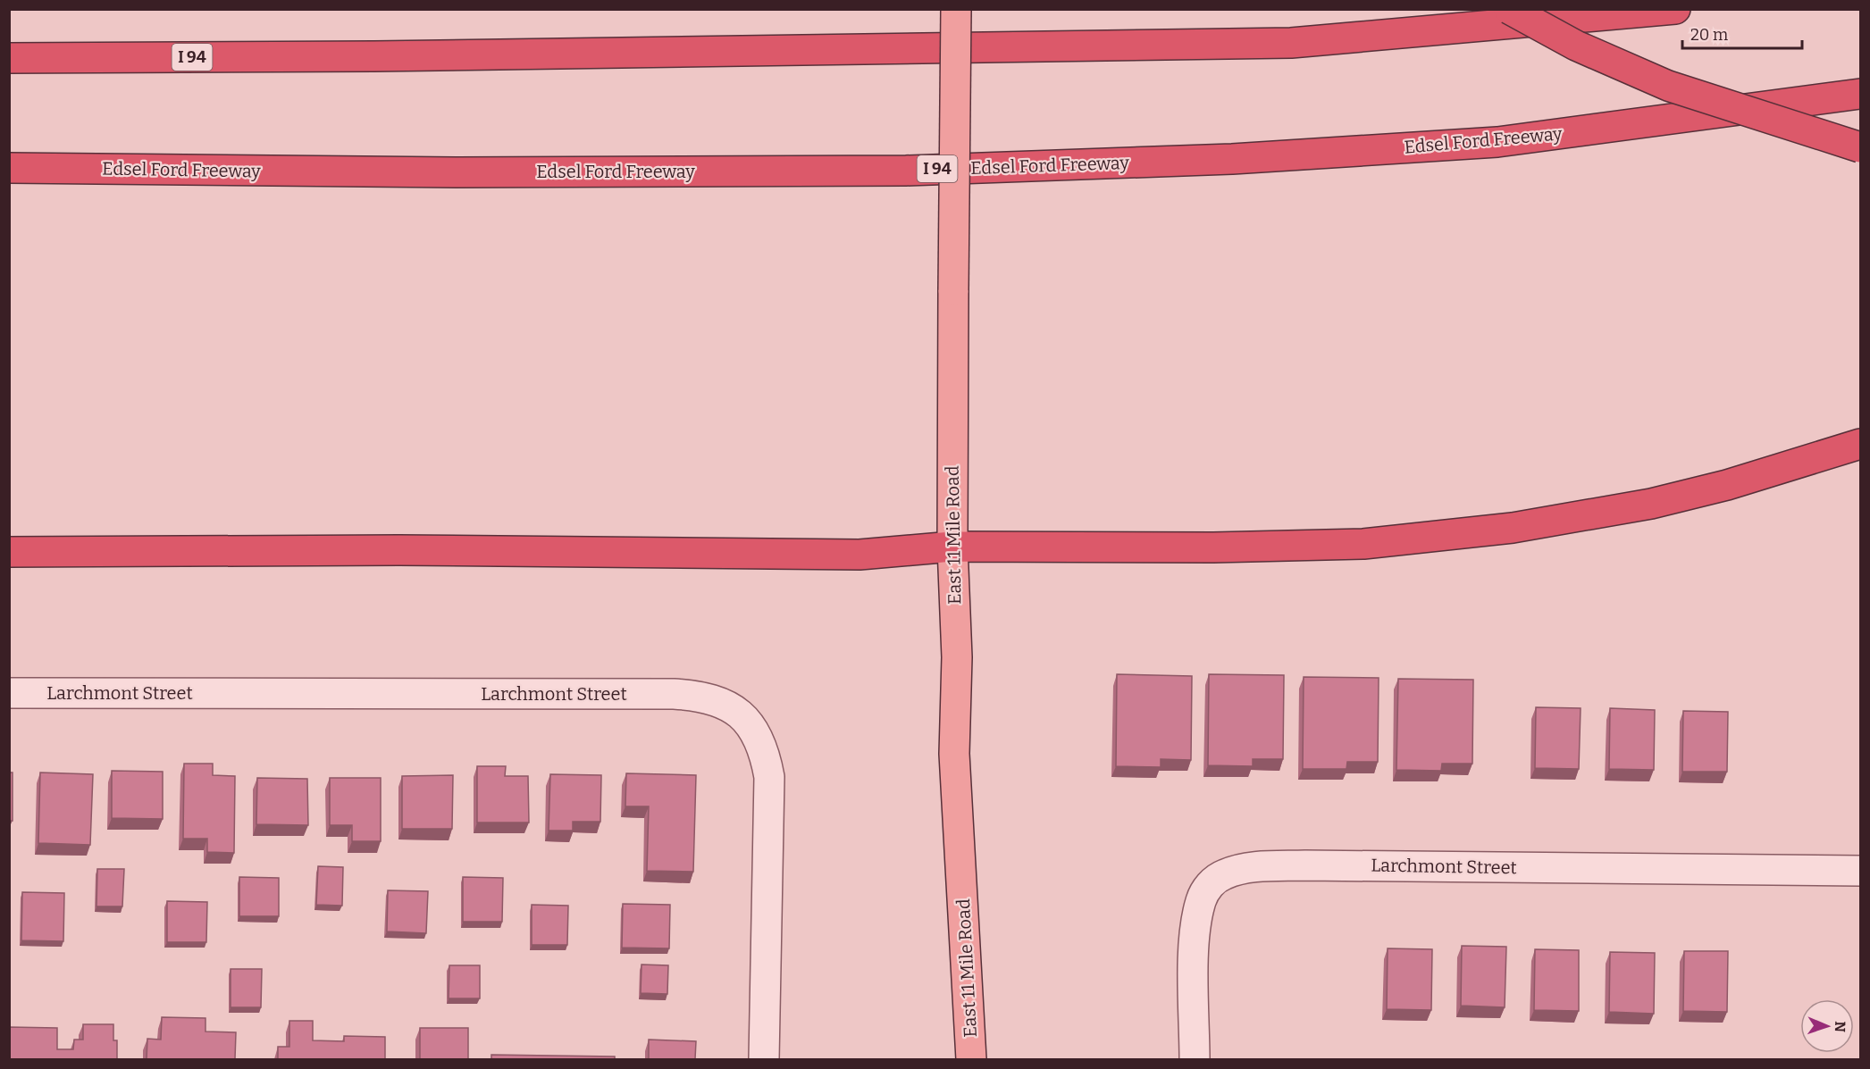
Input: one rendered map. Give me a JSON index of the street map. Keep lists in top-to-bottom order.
{
  "streets": {
    "highway": ["I 94", "Edsel Ford Freeway"],
    "main road": ["East 11 Mile Road"],
    "street": ["Larchmont Street"]
  },
  "scale_bar": "20 m",
  "north": "right"
}
